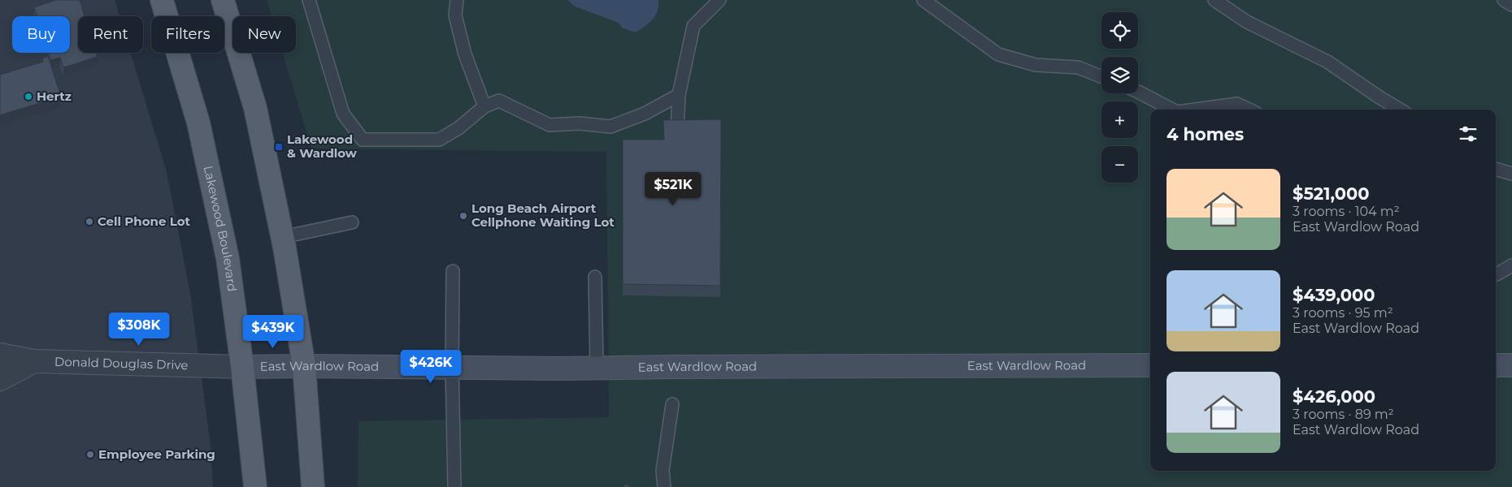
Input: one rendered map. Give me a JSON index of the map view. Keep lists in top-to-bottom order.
{
  "streets": {
    "main road": ["Lakewood Boulevard", "East Wardlow Road"],
    "street": ["Donald Douglas Drive"]
  },
  "crossings": [
    ["Lakewood Boulevard", "Donald Douglas Drive"],
    ["Lakewood Boulevard", "East Wardlow Road"],
    ["Donald Douglas Drive", "East Wardlow Road"]
  ],
  "places": {
    "other": [
      "Hertz",
      "Long Beach Airport Cellphone Waiting Lot",
      "Cell Phone Lot",
      "Employee Parking"
    ],
    "transit": ["Lakewood & Wardlow"]
  },
  "page": {
    "map_buttons": ["+", "−"],
    "chip": [
      "Buy",
      "Rent",
      "Filters",
      "New"
    ],
    "heading": "4 homes",
    "list": [
      {
        "name": "$521,000",
        "note": "3 rooms · 104 m² · East Wardlow Road"
      },
      {
        "name": "$439,000",
        "note": "3 rooms · 95 m² · East Wardlow Road"
      },
      {
        "name": "$426,000",
        "note": "3 rooms · 89 m² · East Wardlow Road"
      }
    ],
    "price": [
      "$521K",
      "$308K",
      "$439K",
      "$426K"
    ]
  }
}
